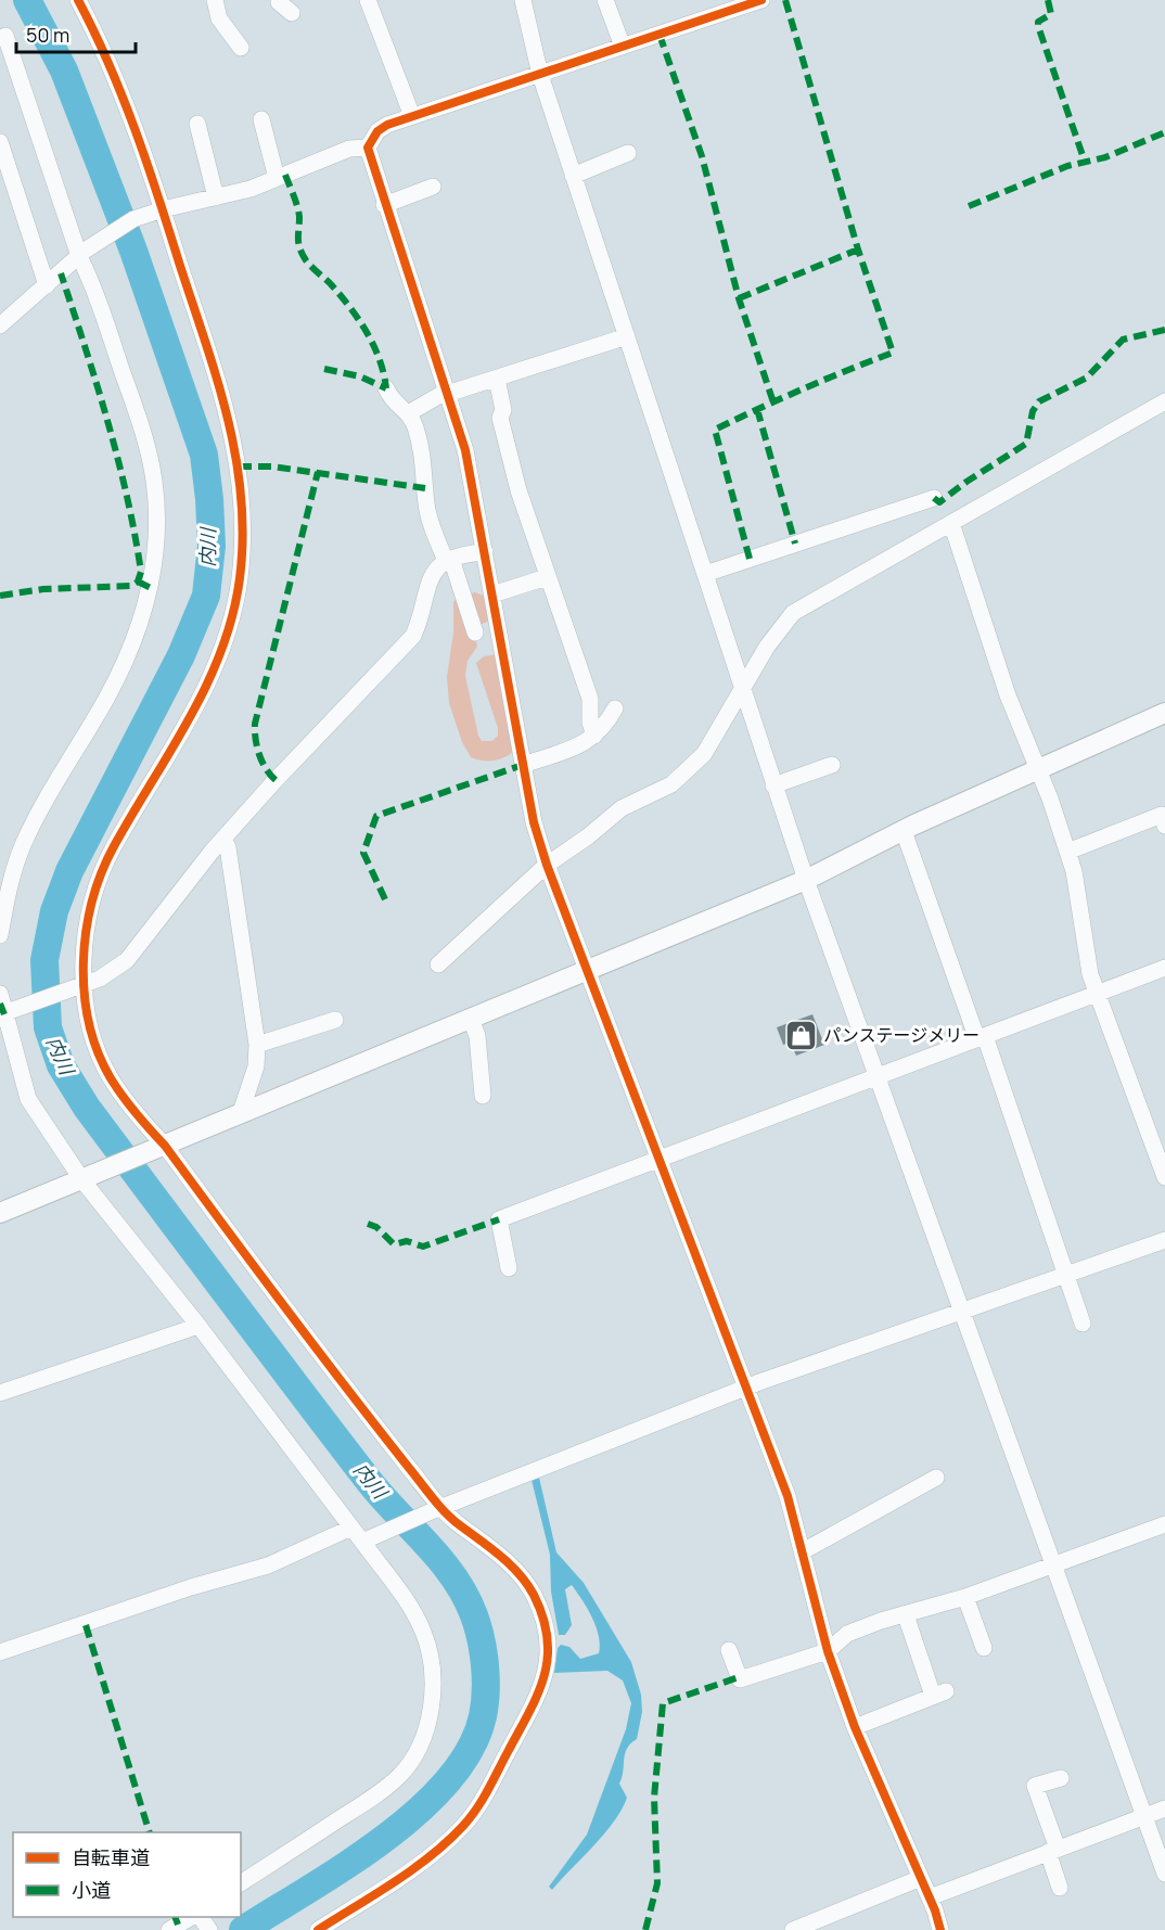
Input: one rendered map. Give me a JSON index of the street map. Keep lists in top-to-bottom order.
{
  "water": ["内川"],
  "places": {
    "shop": ["パンステージメリー"]
  },
  "legend": ["自転車道", "小道"],
  "scale_bar": "50 m"
}
